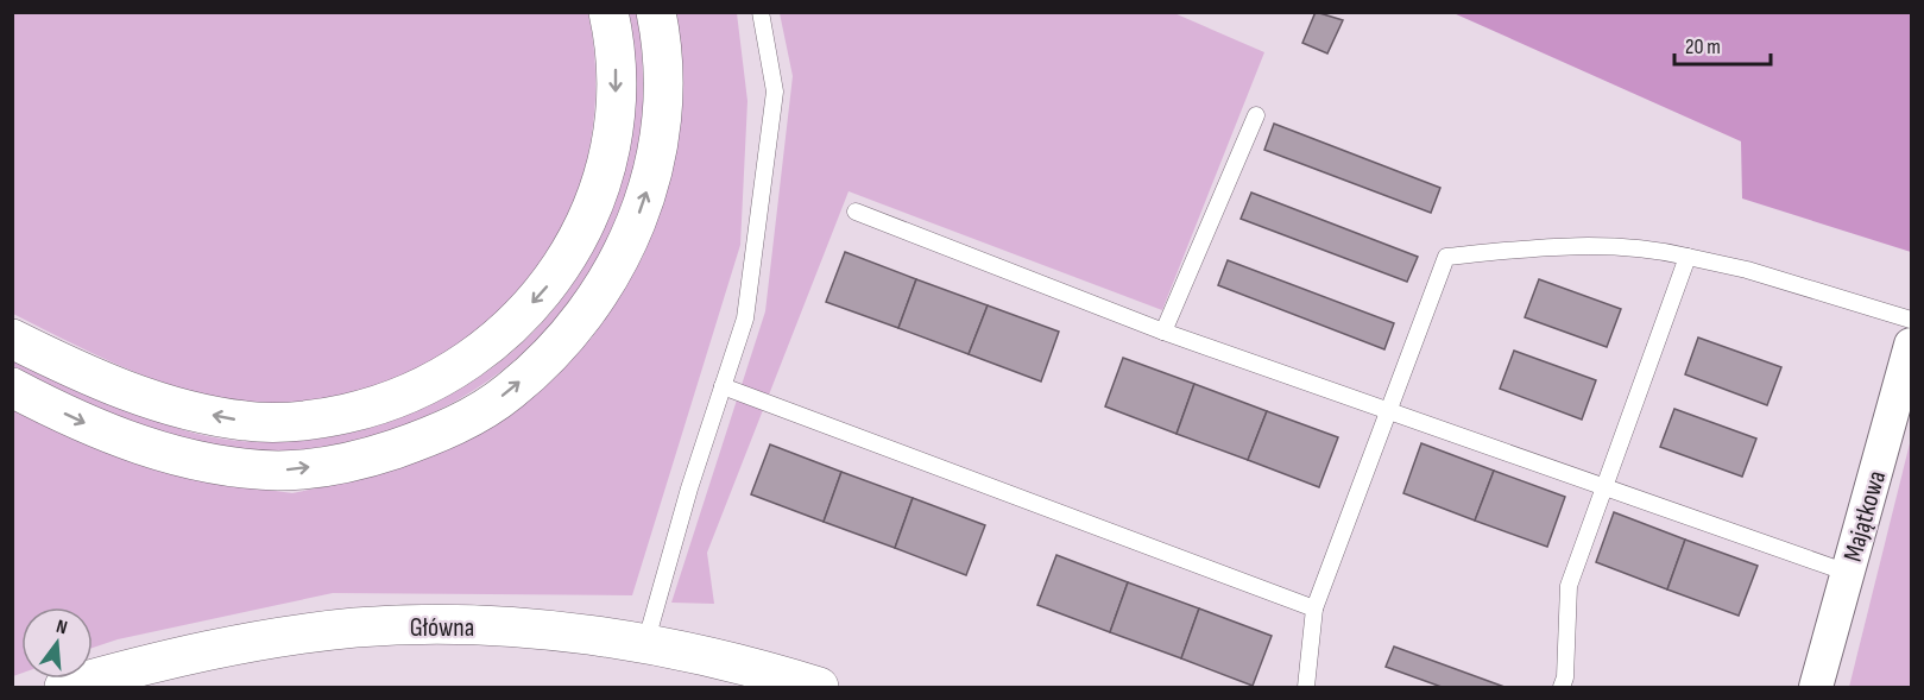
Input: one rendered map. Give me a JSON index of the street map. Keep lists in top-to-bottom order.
{
  "streets": {
    "main road": ["Główna"],
    "street": ["Majątkowa"]
  },
  "scale_bar": "20 m",
  "north": "top"
}
